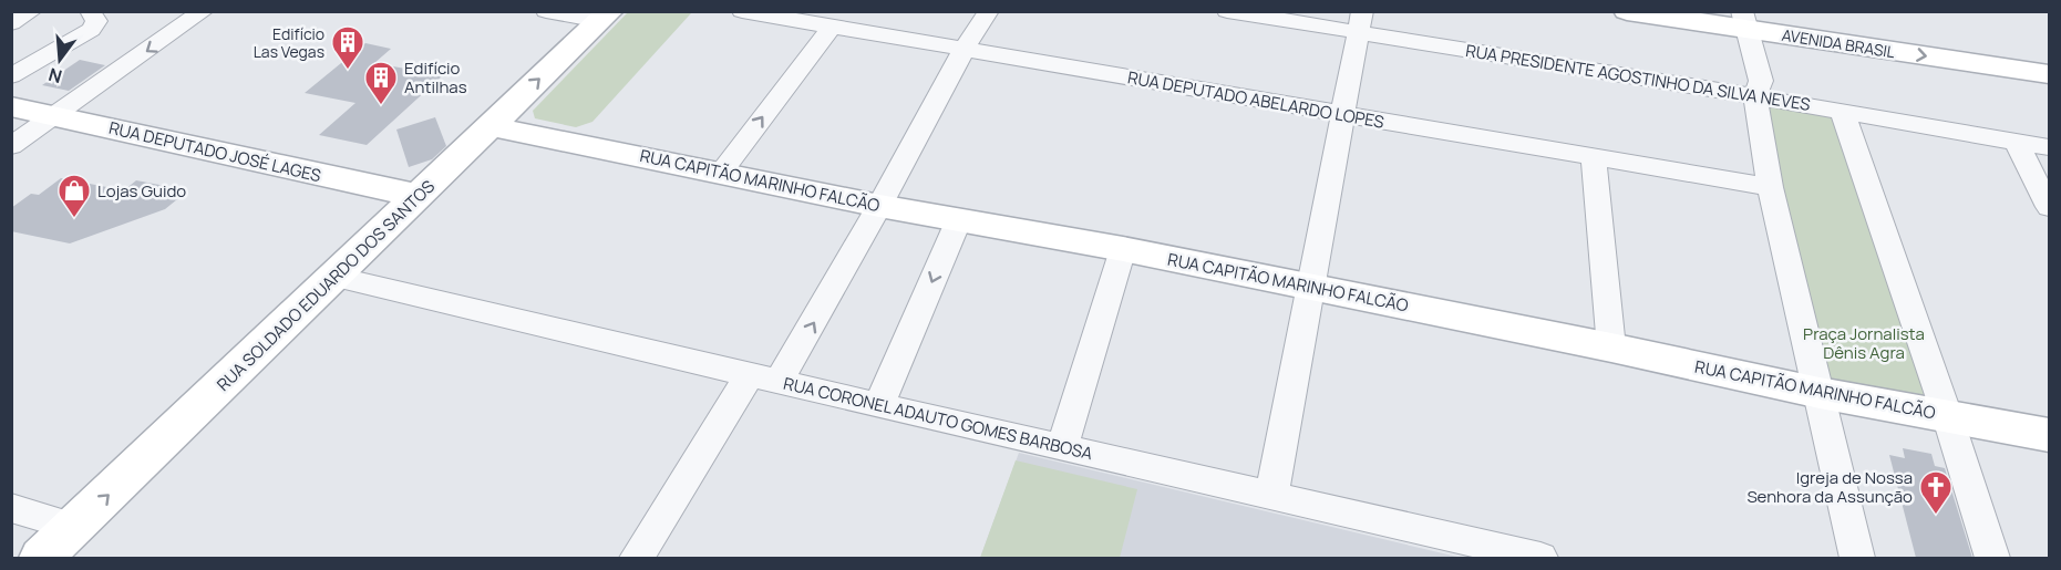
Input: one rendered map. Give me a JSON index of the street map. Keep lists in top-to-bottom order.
{
  "streets": {
    "street": [
      "AVENIDA BRASIL",
      "RUA PRESIDENTE AGOSTINHO DA SILVA NEVES",
      "RUA DEPUTADO ABELARDO LOPES",
      "RUA DEPUTADO JOSÉ LAGES",
      "RUA CAPITÃO MARINHO FALCÃO",
      "RUA SOLDADO EDUARDO DOS SANTOS",
      "RUA CORONEL ADAUTO GOMES BARBOSA"
    ]
  },
  "crossings": [
    ["RUA DEPUTADO JOSÉ LAGES", "RUA SOLDADO EDUARDO DOS SANTOS"],
    ["RUA SOLDADO EDUARDO DOS SANTOS", "RUA CORONEL ADAUTO GOMES BARBOSA"]
  ],
  "one_way": ["AVENIDA BRASIL"],
  "parks": ["Praça Jornalista Dênis Agra"],
  "places": {
    "building": ["Edifício Las Vegas", "Edifício Antilhas"],
    "shop": ["Lojas Guido"],
    "church": ["Igreja de Nossa Senhora da Assunção"]
  },
  "north": "bottom"
}
